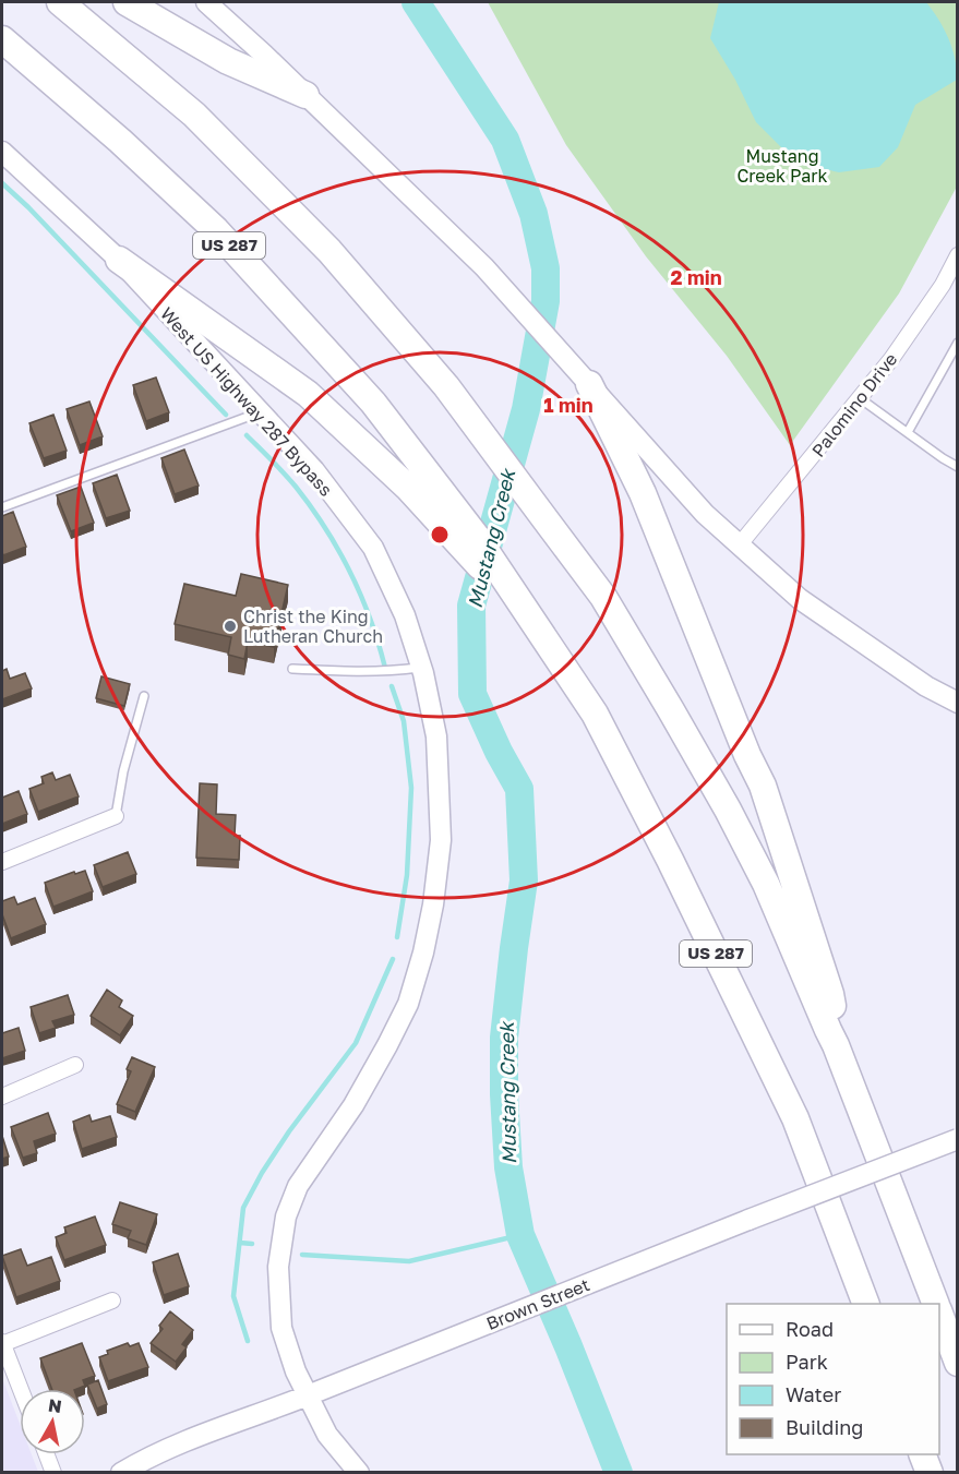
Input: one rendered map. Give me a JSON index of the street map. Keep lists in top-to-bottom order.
{
  "streets": {
    "highway": ["US 287"],
    "main road": ["West US Highway 287 Bypass", "Brown Street"],
    "street": ["Palomino Drive"]
  },
  "crossings": [
    ["West US Highway 287 Bypass", "Brown Street"]
  ],
  "water": ["Mustang Creek"],
  "parks": ["Mustang Creek Park"],
  "places": ["Christ the King Lutheran Church"],
  "legend": [
    "Road",
    "Park",
    "Water",
    "Building"
  ],
  "north": "top",
  "rings": ["2 min", "1 min"]
}
